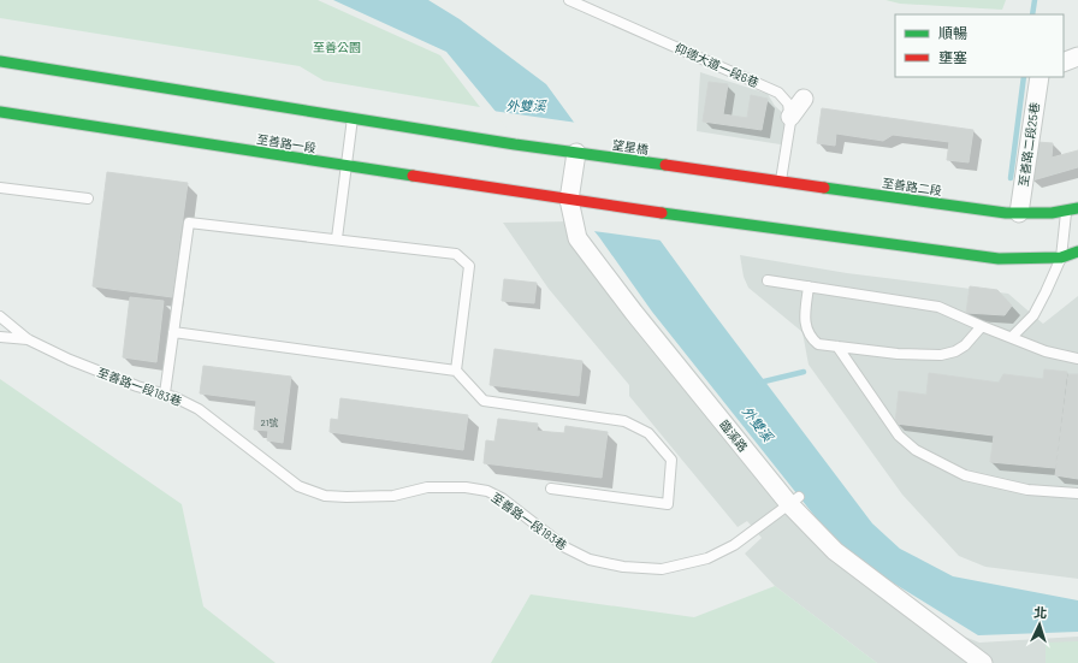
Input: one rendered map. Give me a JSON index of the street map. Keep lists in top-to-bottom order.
{
  "streets": {
    "main road": ["至善路一段", "望星橋", "至善路二段"],
    "street": ["至善路二段25巷", "臨溪路"],
    "lane": ["仰德大道一段6巷", "至善路一段183巷"]
  },
  "crossings": [
    ["至善路一段", "臨溪路"],
    ["至善路二段25巷", "至善路二段"],
    ["望星橋", "至善路二段"],
    ["望星橋", "臨溪路"],
    ["至善路一段183巷", "臨溪路"]
  ],
  "water": ["外雙溪"],
  "parks": ["至善公園"],
  "house_numbers": ["21號"],
  "legend": ["順暢", "壅塞"],
  "north": "top"
}
